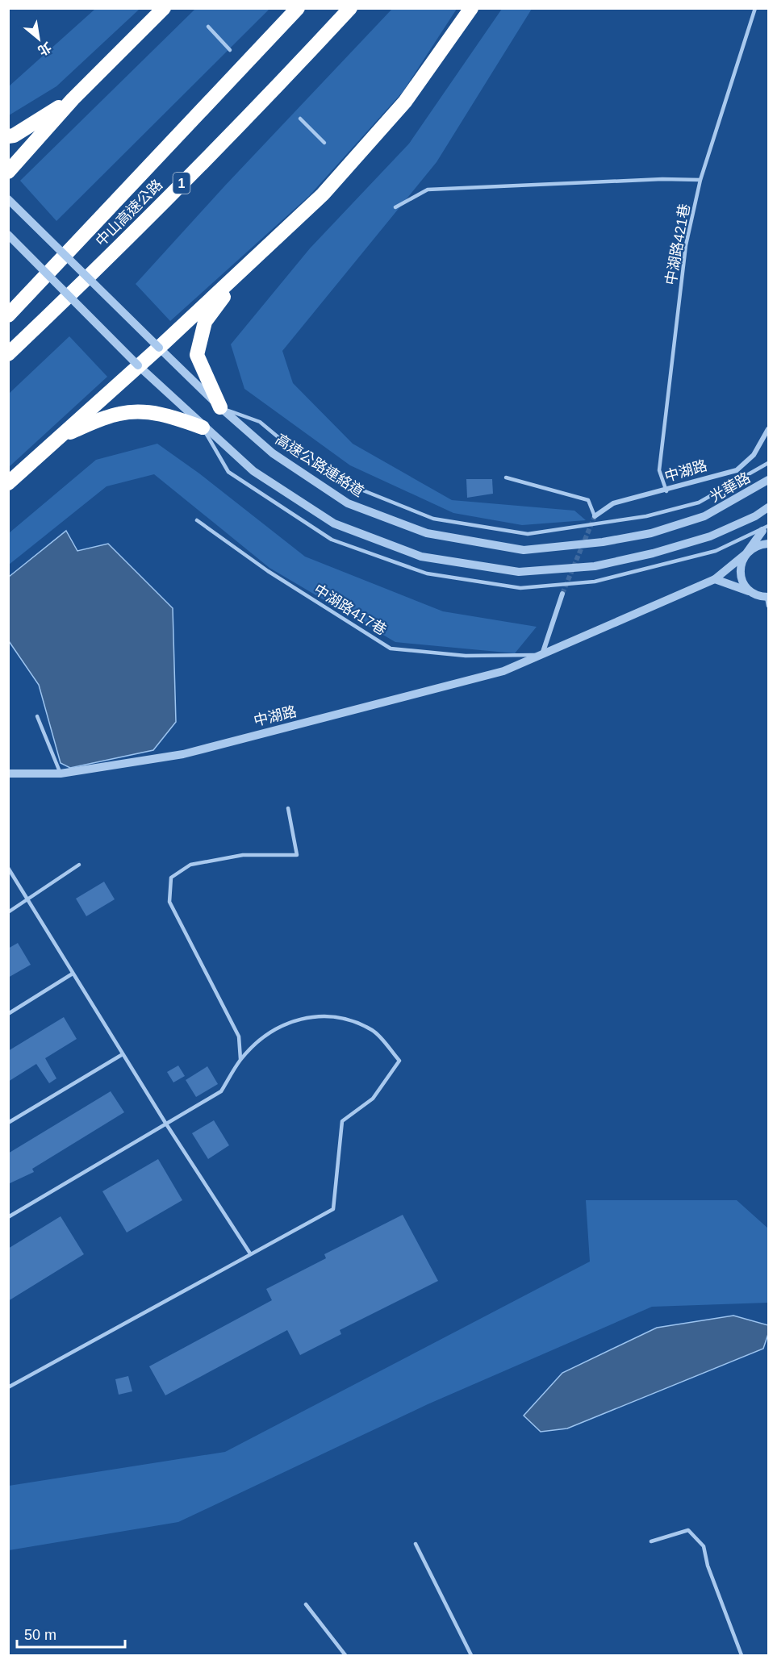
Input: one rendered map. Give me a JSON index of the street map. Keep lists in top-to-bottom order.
{
  "streets": {
    "highway": ["1", "中山高速公路"],
    "street": ["高速公路連絡道", "中湖路", "光華路"],
    "lane": ["中湖路421巷", "中湖路417巷"]
  },
  "crossings": [
    ["中湖路421巷", "中湖路"],
    ["高速公路連絡道", "光華路"],
    ["中湖路", "中湖路417巷"]
  ],
  "scale_bar": "50 m",
  "north": "bottom right"
}
